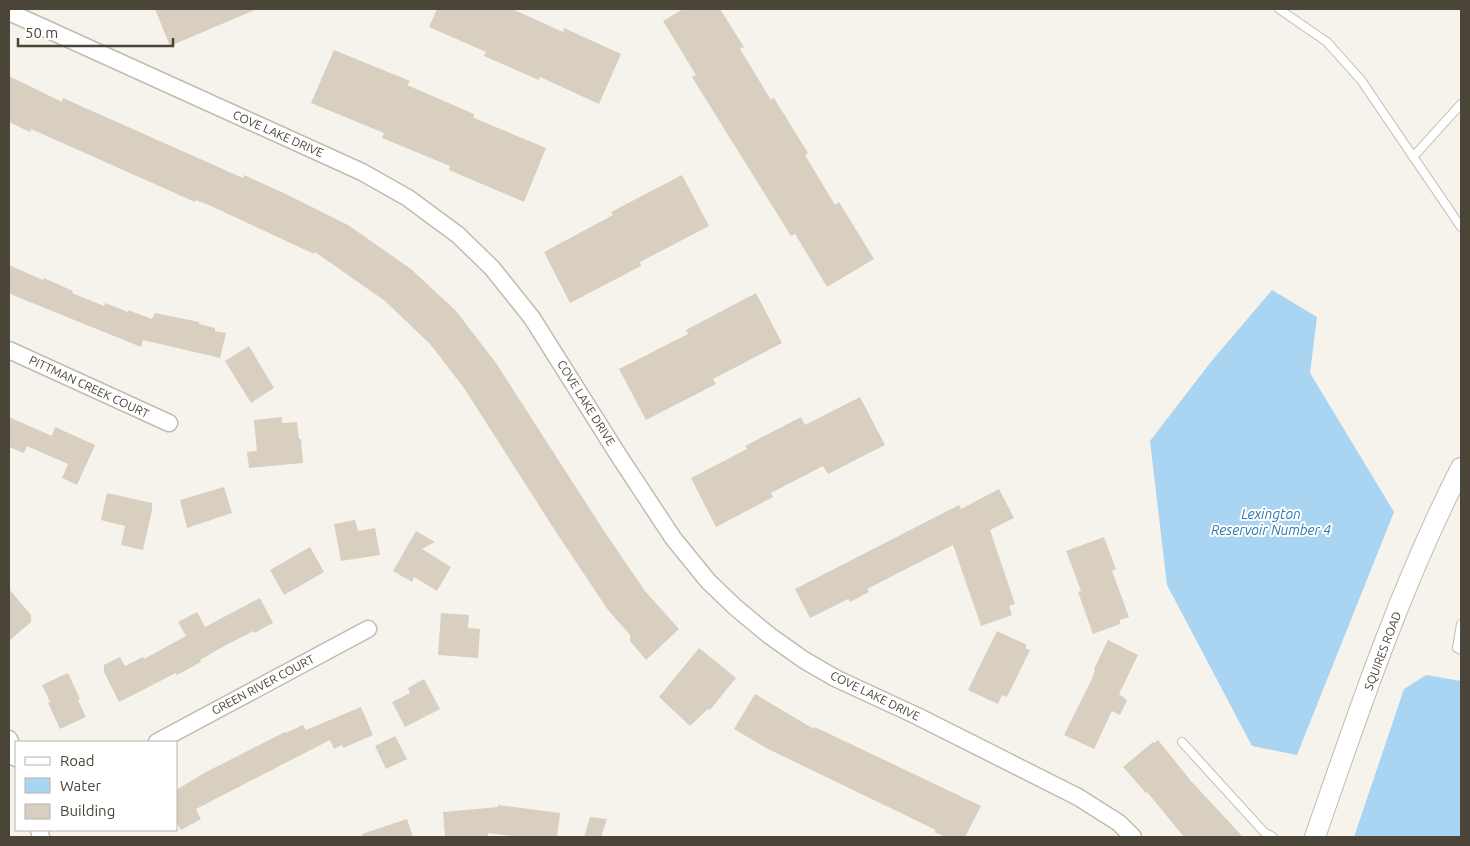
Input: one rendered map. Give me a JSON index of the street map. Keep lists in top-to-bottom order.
{
  "streets": {
    "street": [
      "COVE LAKE DRIVE",
      "PITTMAN CREEK COURT",
      "SQUIRES ROAD",
      "GREEN RIVER COURT"
    ]
  },
  "water": ["Lexington Reservoir Number 4"],
  "legend": ["Road", "Water", "Building"],
  "scale_bar": "50 m"
}
